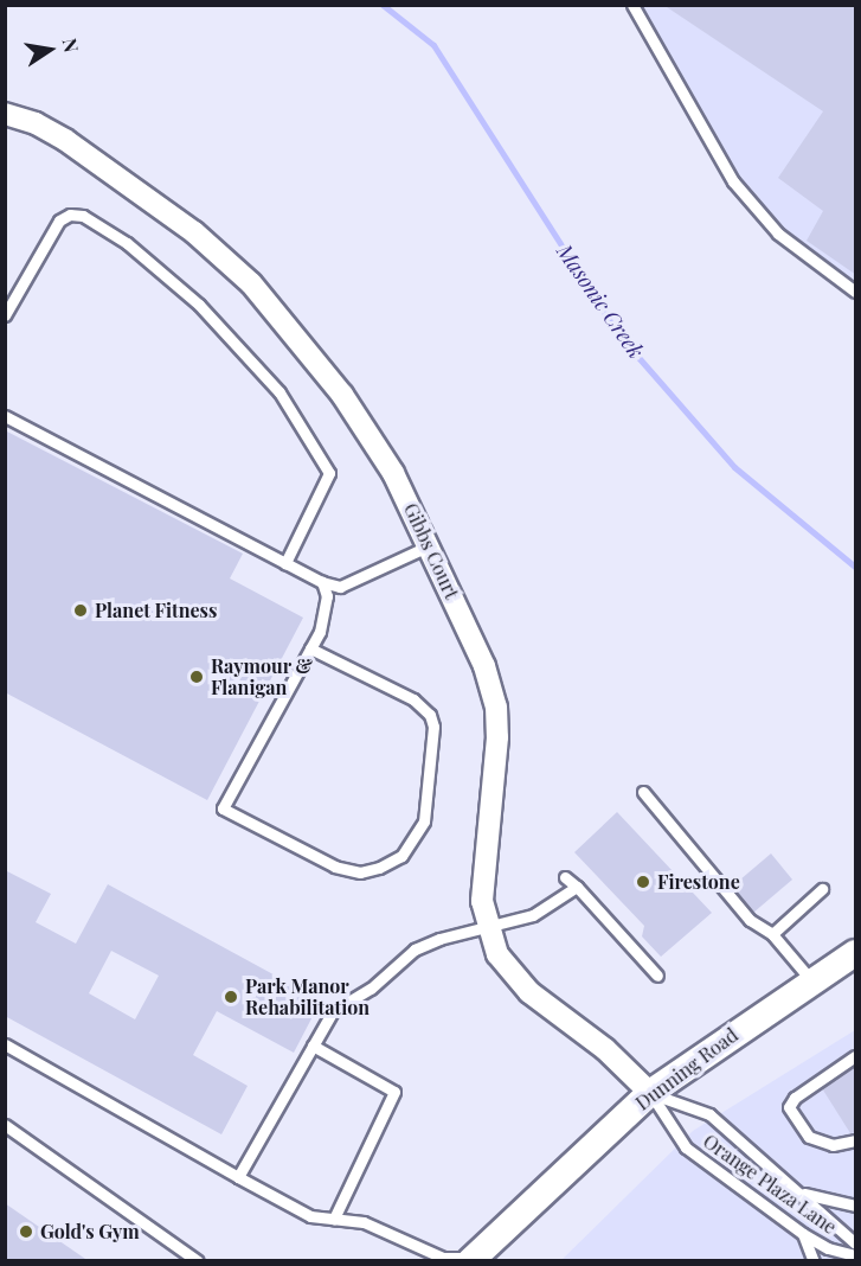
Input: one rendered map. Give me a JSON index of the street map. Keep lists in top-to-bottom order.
{
  "streets": {
    "street": ["Gibbs Court", "Dunning Road"],
    "lane": ["Orange Plaza Lane"]
  },
  "crossings": [
    ["Gibbs Court", "Dunning Road"],
    ["Gibbs Court", "Orange Plaza Lane"],
    ["Dunning Road", "Orange Plaza Lane"]
  ],
  "water": ["Masonic Creek"],
  "places": [
    "Planet Fitness",
    "Raymour & Flanigan",
    "Firestone",
    "Park Manor Rehabilitation",
    "Gold's Gym"
  ],
  "north": "right"
}
